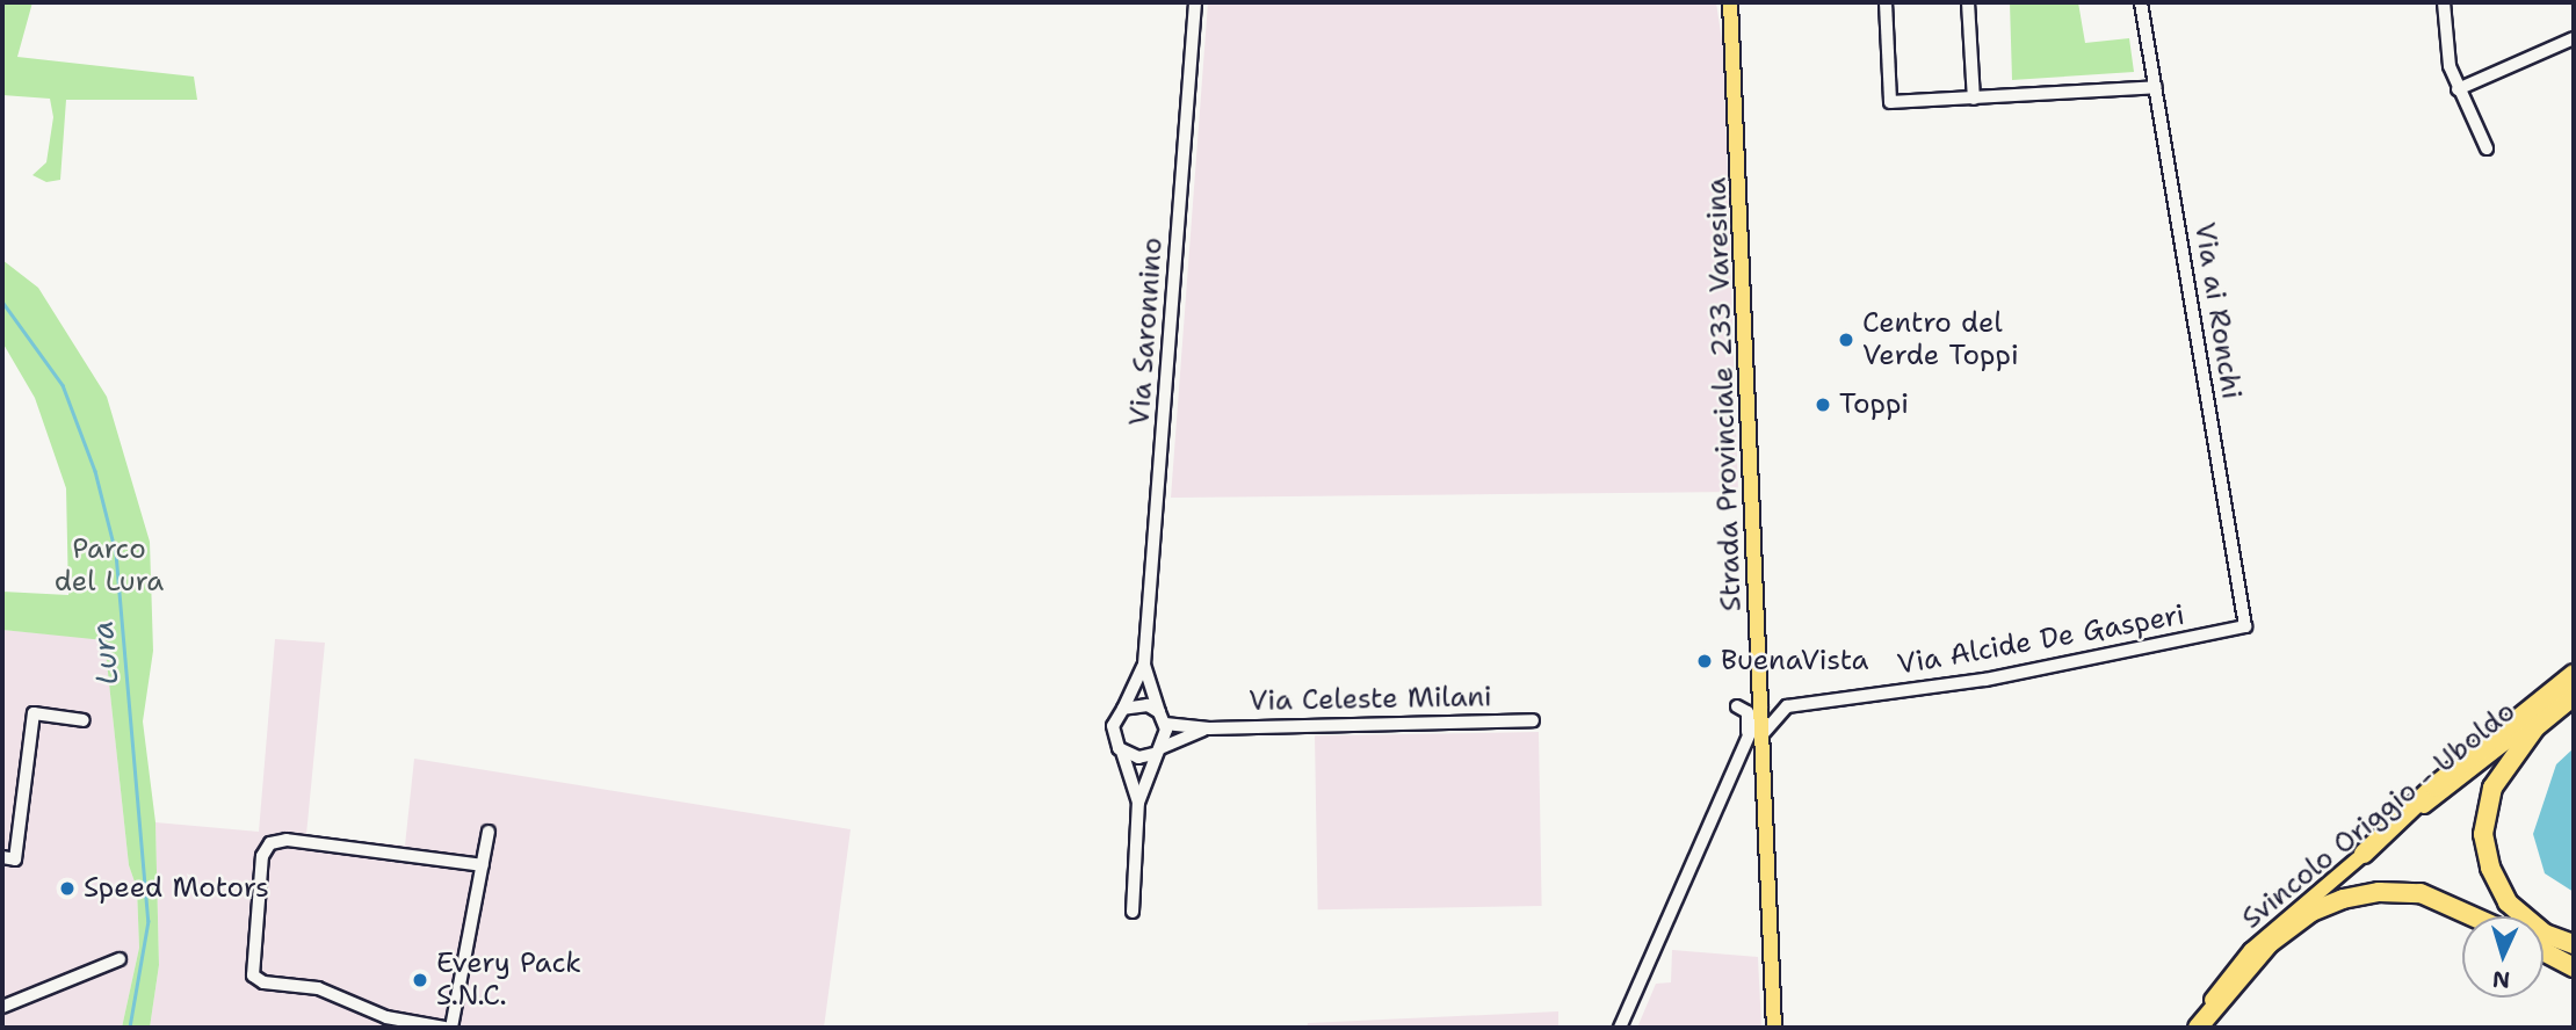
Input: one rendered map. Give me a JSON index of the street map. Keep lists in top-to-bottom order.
{
  "streets": {
    "main road": ["Strada Provinciale 233 Varesina", "Svincolo Origgio - Uboldo"],
    "street": [
      "Via ai Ronchi",
      "Via Saronnino",
      "Via Alcide De Gasperi",
      "Via Celeste Milani"
    ]
  },
  "crossings": [
    ["Via ai Ronchi", "Via Alcide De Gasperi"],
    ["Strada Provinciale 233 Varesina", "Via Alcide De Gasperi"]
  ],
  "water": ["Lura"],
  "parks": ["Parco del Lura"],
  "places": [
    "Centro del Verde Toppi",
    "Toppi",
    "BuenaVista",
    "Speed Motors",
    "Every Pack S.N.C."
  ],
  "north": "bottom"
}
